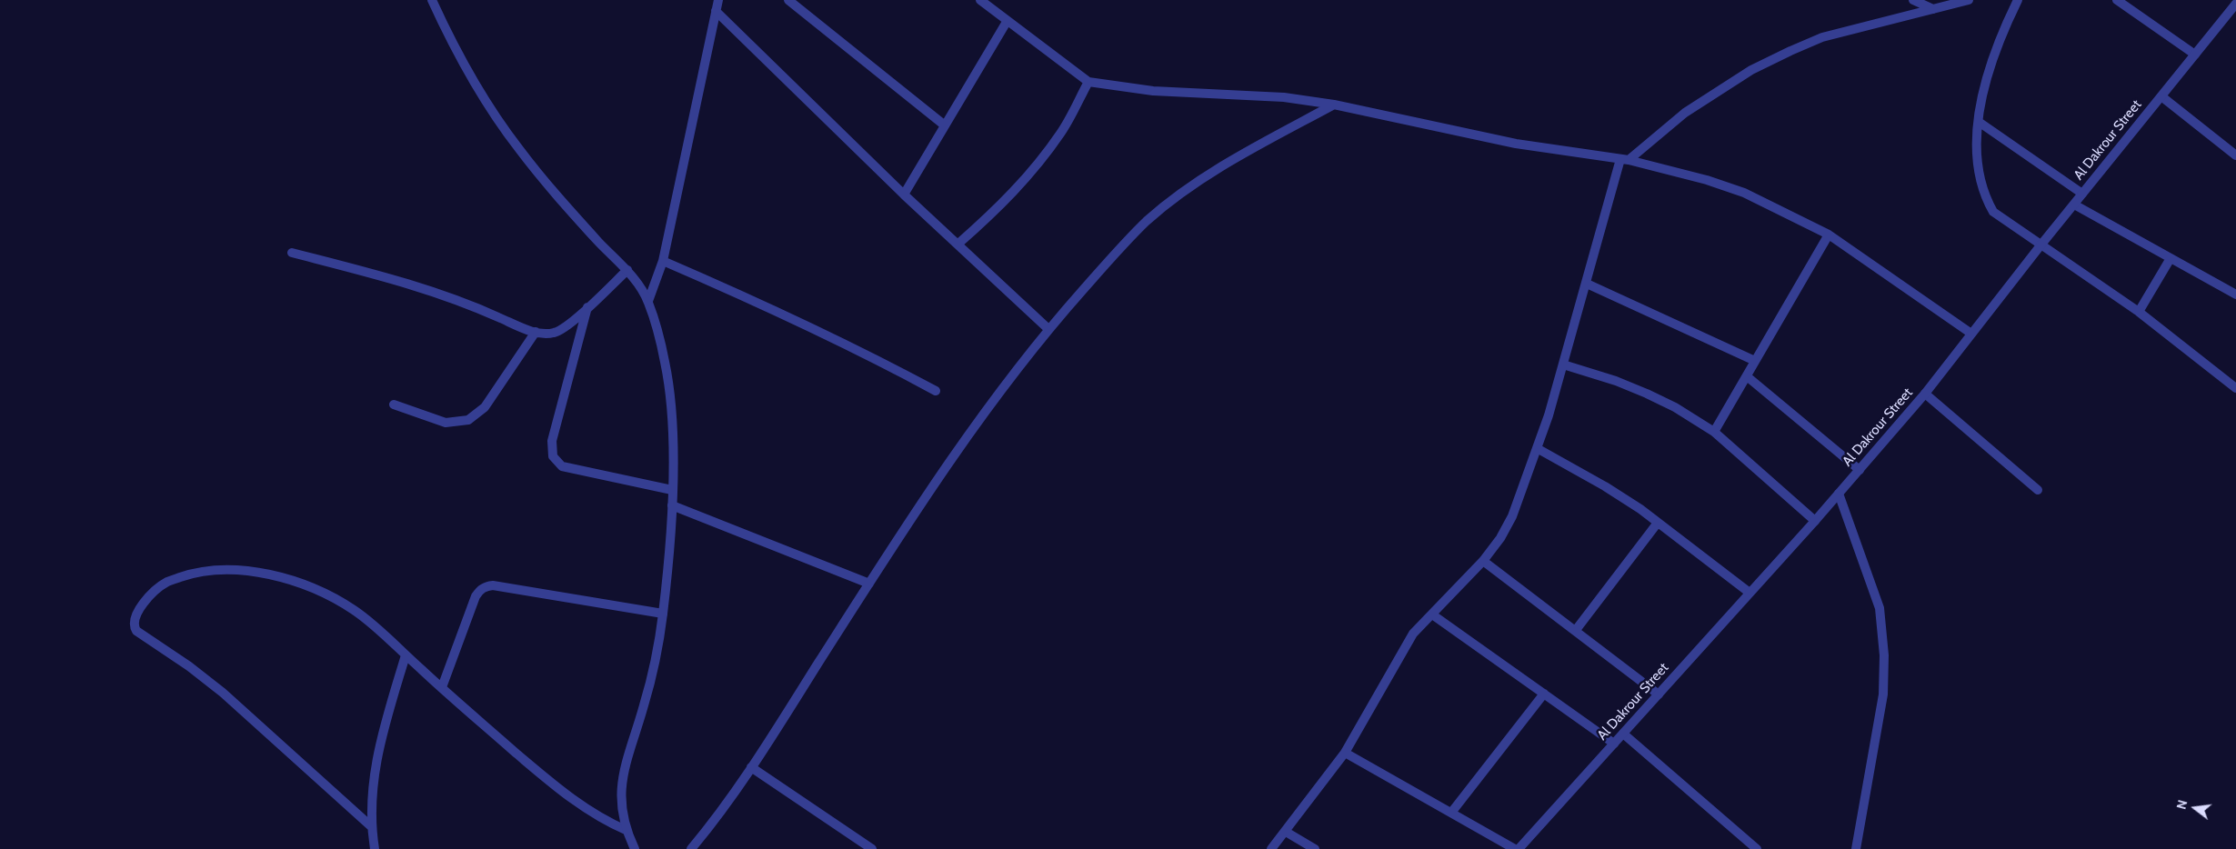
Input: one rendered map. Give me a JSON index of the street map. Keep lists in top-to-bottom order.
{
  "streets": {
    "street": ["Al Dakrour Street"]
  },
  "north": "left"
}
